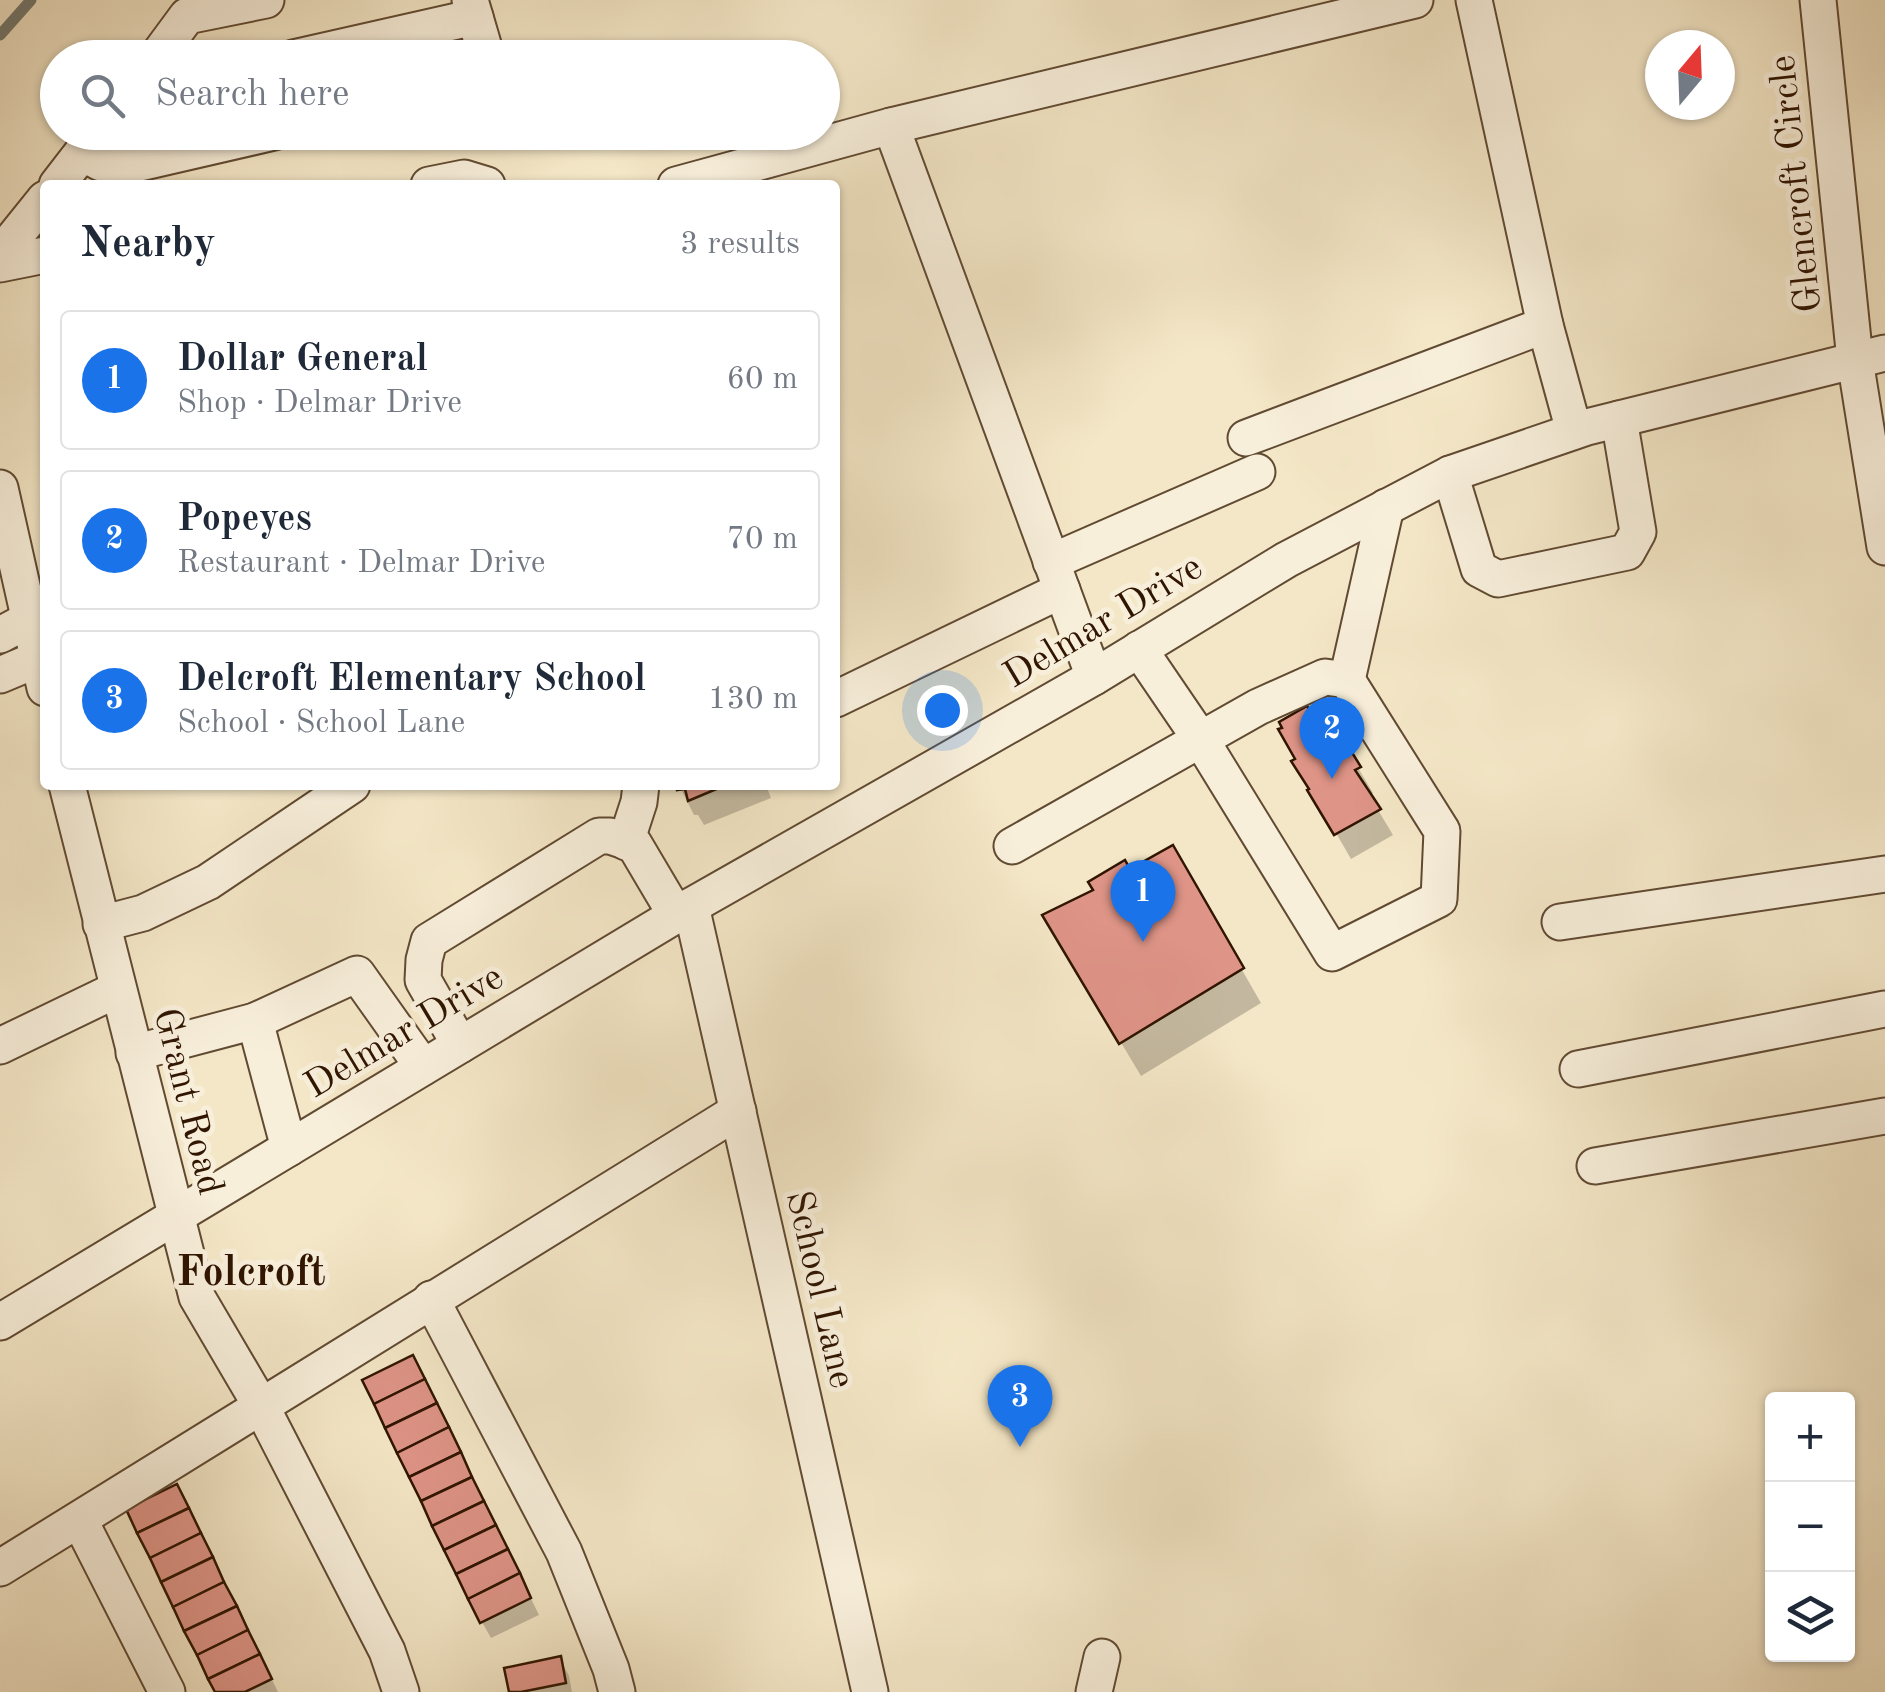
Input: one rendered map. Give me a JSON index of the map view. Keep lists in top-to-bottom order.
{
  "streets": {
    "street": [
      "Glencroft Circle",
      "Delmar Drive",
      "Grant Road",
      "School Lane"
    ]
  },
  "crossings": [
    ["Glencroft Circle", "Delmar Drive"],
    ["Delmar Drive", "Grant Road"],
    ["Delmar Drive", "School Lane"]
  ],
  "districts": ["Folcroft"],
  "north": "top",
  "page": {
    "search": "Search here",
    "heading": ["Nearby", "3 results"],
    "list": [
      {
        "mark": "1",
        "name": "Dollar General",
        "note": "Shop · Delmar Drive",
        "value": "60 m"
      },
      {
        "mark": "2",
        "name": "Popeyes",
        "note": "Restaurant · Delmar Drive",
        "value": "70 m"
      },
      {
        "mark": "3",
        "name": "Delcroft Elementary School",
        "note": "School · School Lane",
        "value": "130 m"
      }
    ],
    "pins": ["2", "1", "3"],
    "map_buttons": ["+", "−"]
  }
}
